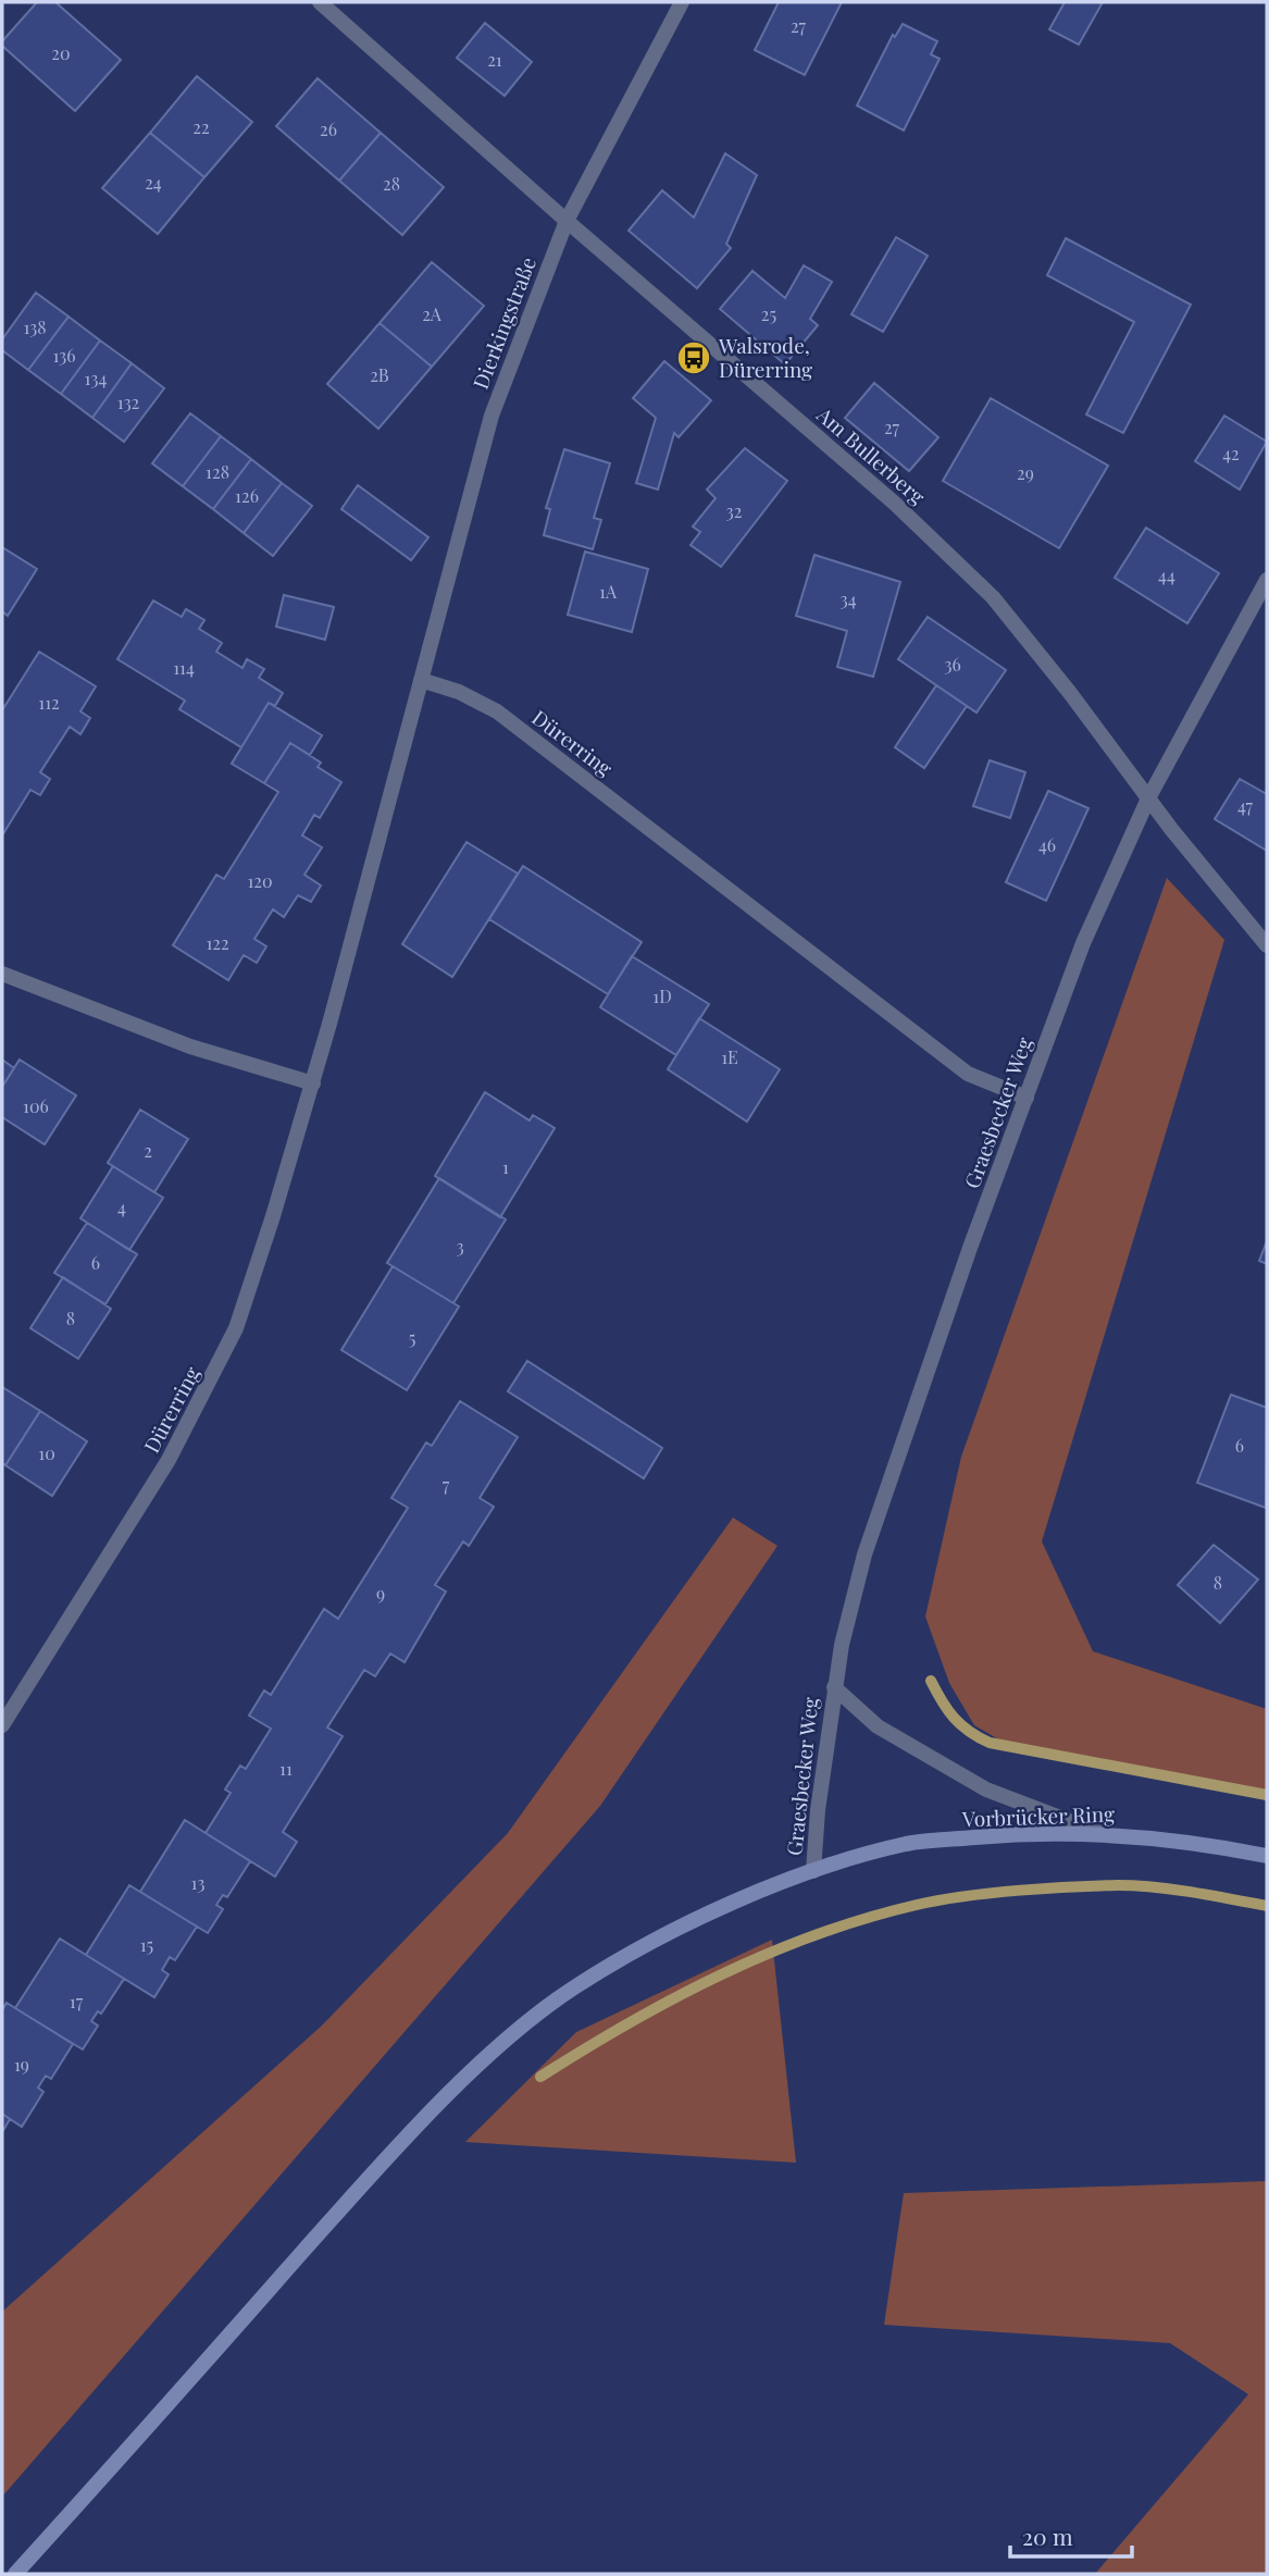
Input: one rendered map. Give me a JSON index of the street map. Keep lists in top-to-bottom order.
{
  "streets": {
    "main road": ["Vorbrücker Ring"],
    "street": [
      "Dierkingstraße",
      "Am Bullerberg",
      "Dürerring",
      "Graesbecker Weg"
    ]
  },
  "crossings": [
    ["Dierkingstraße", "Am Bullerberg"],
    ["Dierkingstraße", "Dürerring"],
    ["Am Bullerberg", "Graesbecker Weg"],
    ["Dürerring", "Graesbecker Weg"],
    ["Graesbecker Weg", "Vorbrücker Ring"]
  ],
  "places": {
    "bus stop": ["Walsrode, Dürerring"]
  },
  "house_numbers": [
    "27",
    "20",
    "21",
    "22",
    "26",
    "24",
    "28",
    "2A",
    "25",
    "138",
    "136",
    "2B",
    "134",
    "132",
    "27",
    "42",
    "128",
    "29",
    "126",
    "32",
    "44",
    "1A",
    "34",
    "36",
    "114",
    "112",
    "47",
    "46",
    "120",
    "122",
    "1D",
    "1E",
    "106",
    "2",
    "1",
    "4",
    "3",
    "6",
    "8",
    "5",
    "6",
    "10",
    "7",
    "8",
    "9",
    "11",
    "13",
    "15",
    "17",
    "19"
  ],
  "scale_bar": "20 m"
}
